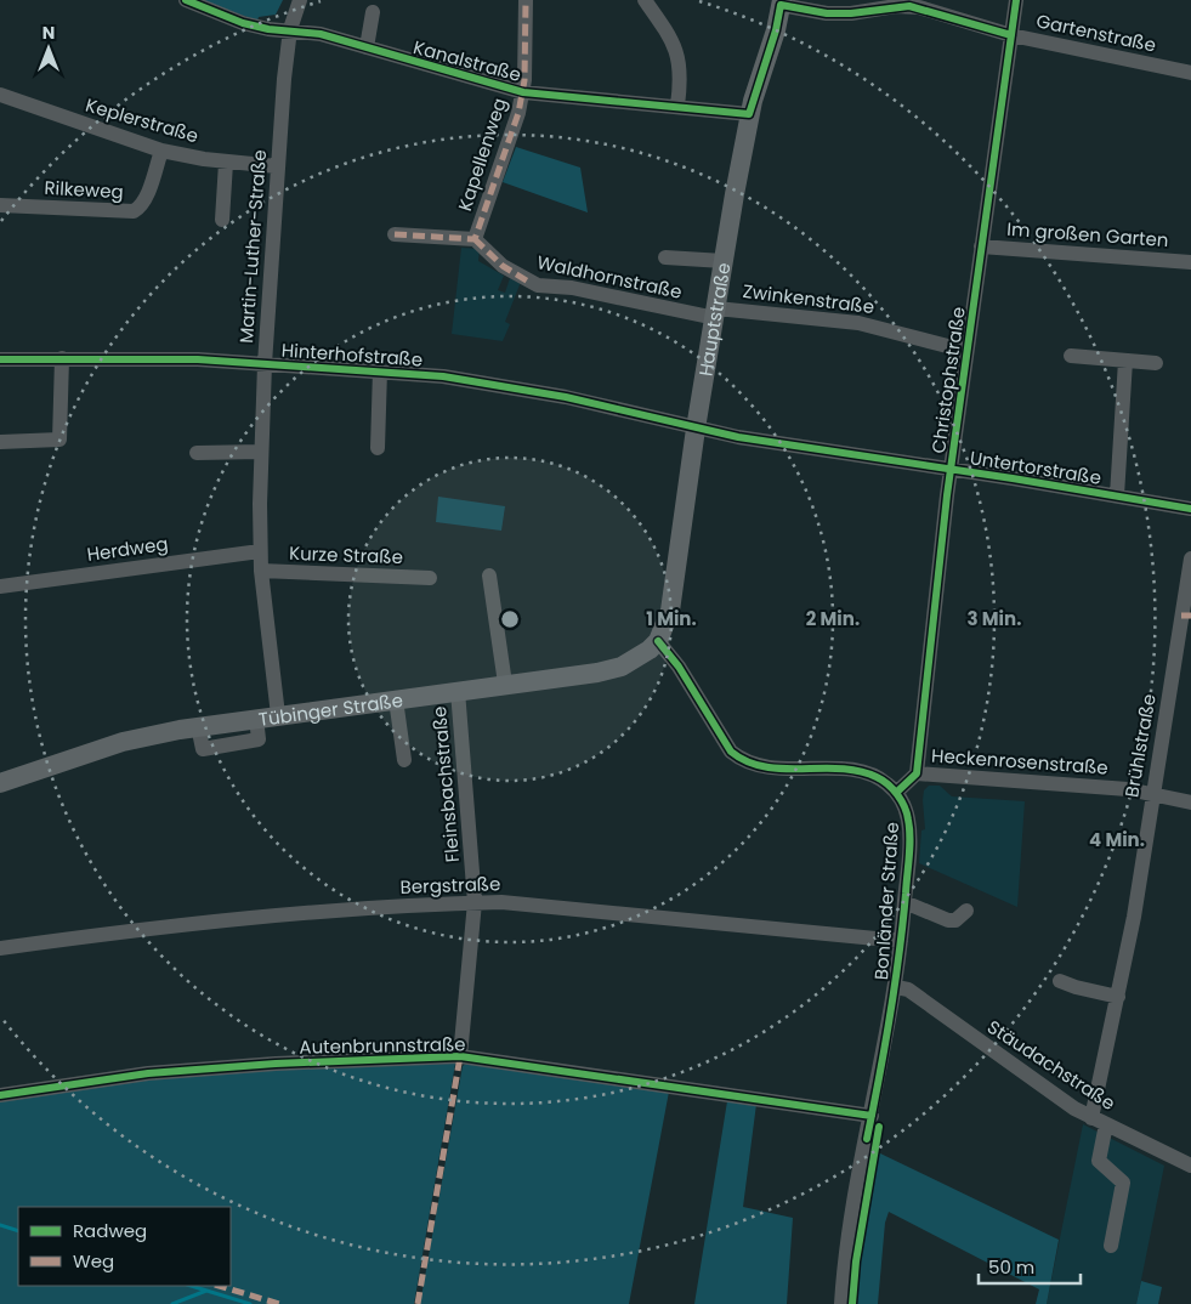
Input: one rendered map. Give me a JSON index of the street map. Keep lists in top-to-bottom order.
{
  "streets": {
    "main road": ["Hauptstraße", "Tübinger Straße"],
    "street": [
      "Gartenstraße",
      "Kanalstraße",
      "Keplerstraße",
      "Kapellenweg",
      "Rilkeweg",
      "Im großen Garten",
      "Martin-Luther-Straße",
      "Waldhornstraße",
      "Zwinkenstraße",
      "Hinterhofstraße",
      "Christophstraße",
      "Untertorstraße",
      "Herdweg",
      "Kurze Straße",
      "Brühlstraße",
      "Heckenrosenstraße",
      "Fleinsbachstraße",
      "Bergstraße",
      "Bonländer Straße",
      "Autenbrunnstraße",
      "Stäudachstraße"
    ]
  },
  "crossings": [
    ["Gartenstraße", "Hauptstraße"],
    ["Gartenstraße", "Christophstraße"],
    ["Kanalstraße", "Kapellenweg"],
    ["Kanalstraße", "Martin-Luther-Straße"],
    ["Kanalstraße", "Hauptstraße"],
    ["Keplerstraße", "Rilkeweg"],
    ["Keplerstraße", "Martin-Luther-Straße"],
    ["Kapellenweg", "Waldhornstraße"],
    ["Im großen Garten", "Christophstraße"],
    ["Martin-Luther-Straße", "Hinterhofstraße"],
    ["Martin-Luther-Straße", "Herdweg"],
    ["Martin-Luther-Straße", "Kurze Straße"],
    ["Martin-Luther-Straße", "Tübinger Straße"],
    ["Waldhornstraße", "Zwinkenstraße"],
    ["Waldhornstraße", "Hauptstraße"],
    ["Zwinkenstraße", "Hauptstraße"],
    ["Zwinkenstraße", "Christophstraße"],
    ["Hauptstraße", "Hinterhofstraße"],
    ["Hauptstraße", "Untertorstraße"],
    ["Hauptstraße", "Tübinger Straße"],
    ["Hinterhofstraße", "Untertorstraße"],
    ["Christophstraße", "Untertorstraße"],
    ["Christophstraße", "Heckenrosenstraße"],
    ["Tübinger Straße", "Fleinsbachstraße"],
    ["Brühlstraße", "Heckenrosenstraße"],
    ["Brühlstraße", "Stäudachstraße"],
    ["Fleinsbachstraße", "Bergstraße"],
    ["Fleinsbachstraße", "Autenbrunnstraße"],
    ["Bergstraße", "Bonländer Straße"],
    ["Bonländer Straße", "Autenbrunnstraße"],
    ["Bonländer Straße", "Stäudachstraße"]
  ],
  "legend": ["Radweg", "Weg"],
  "scale_bar": "50 m",
  "north": "top",
  "rings": [
    "1 Min.",
    "2 Min.",
    "3 Min.",
    "4 Min."
  ]
}
